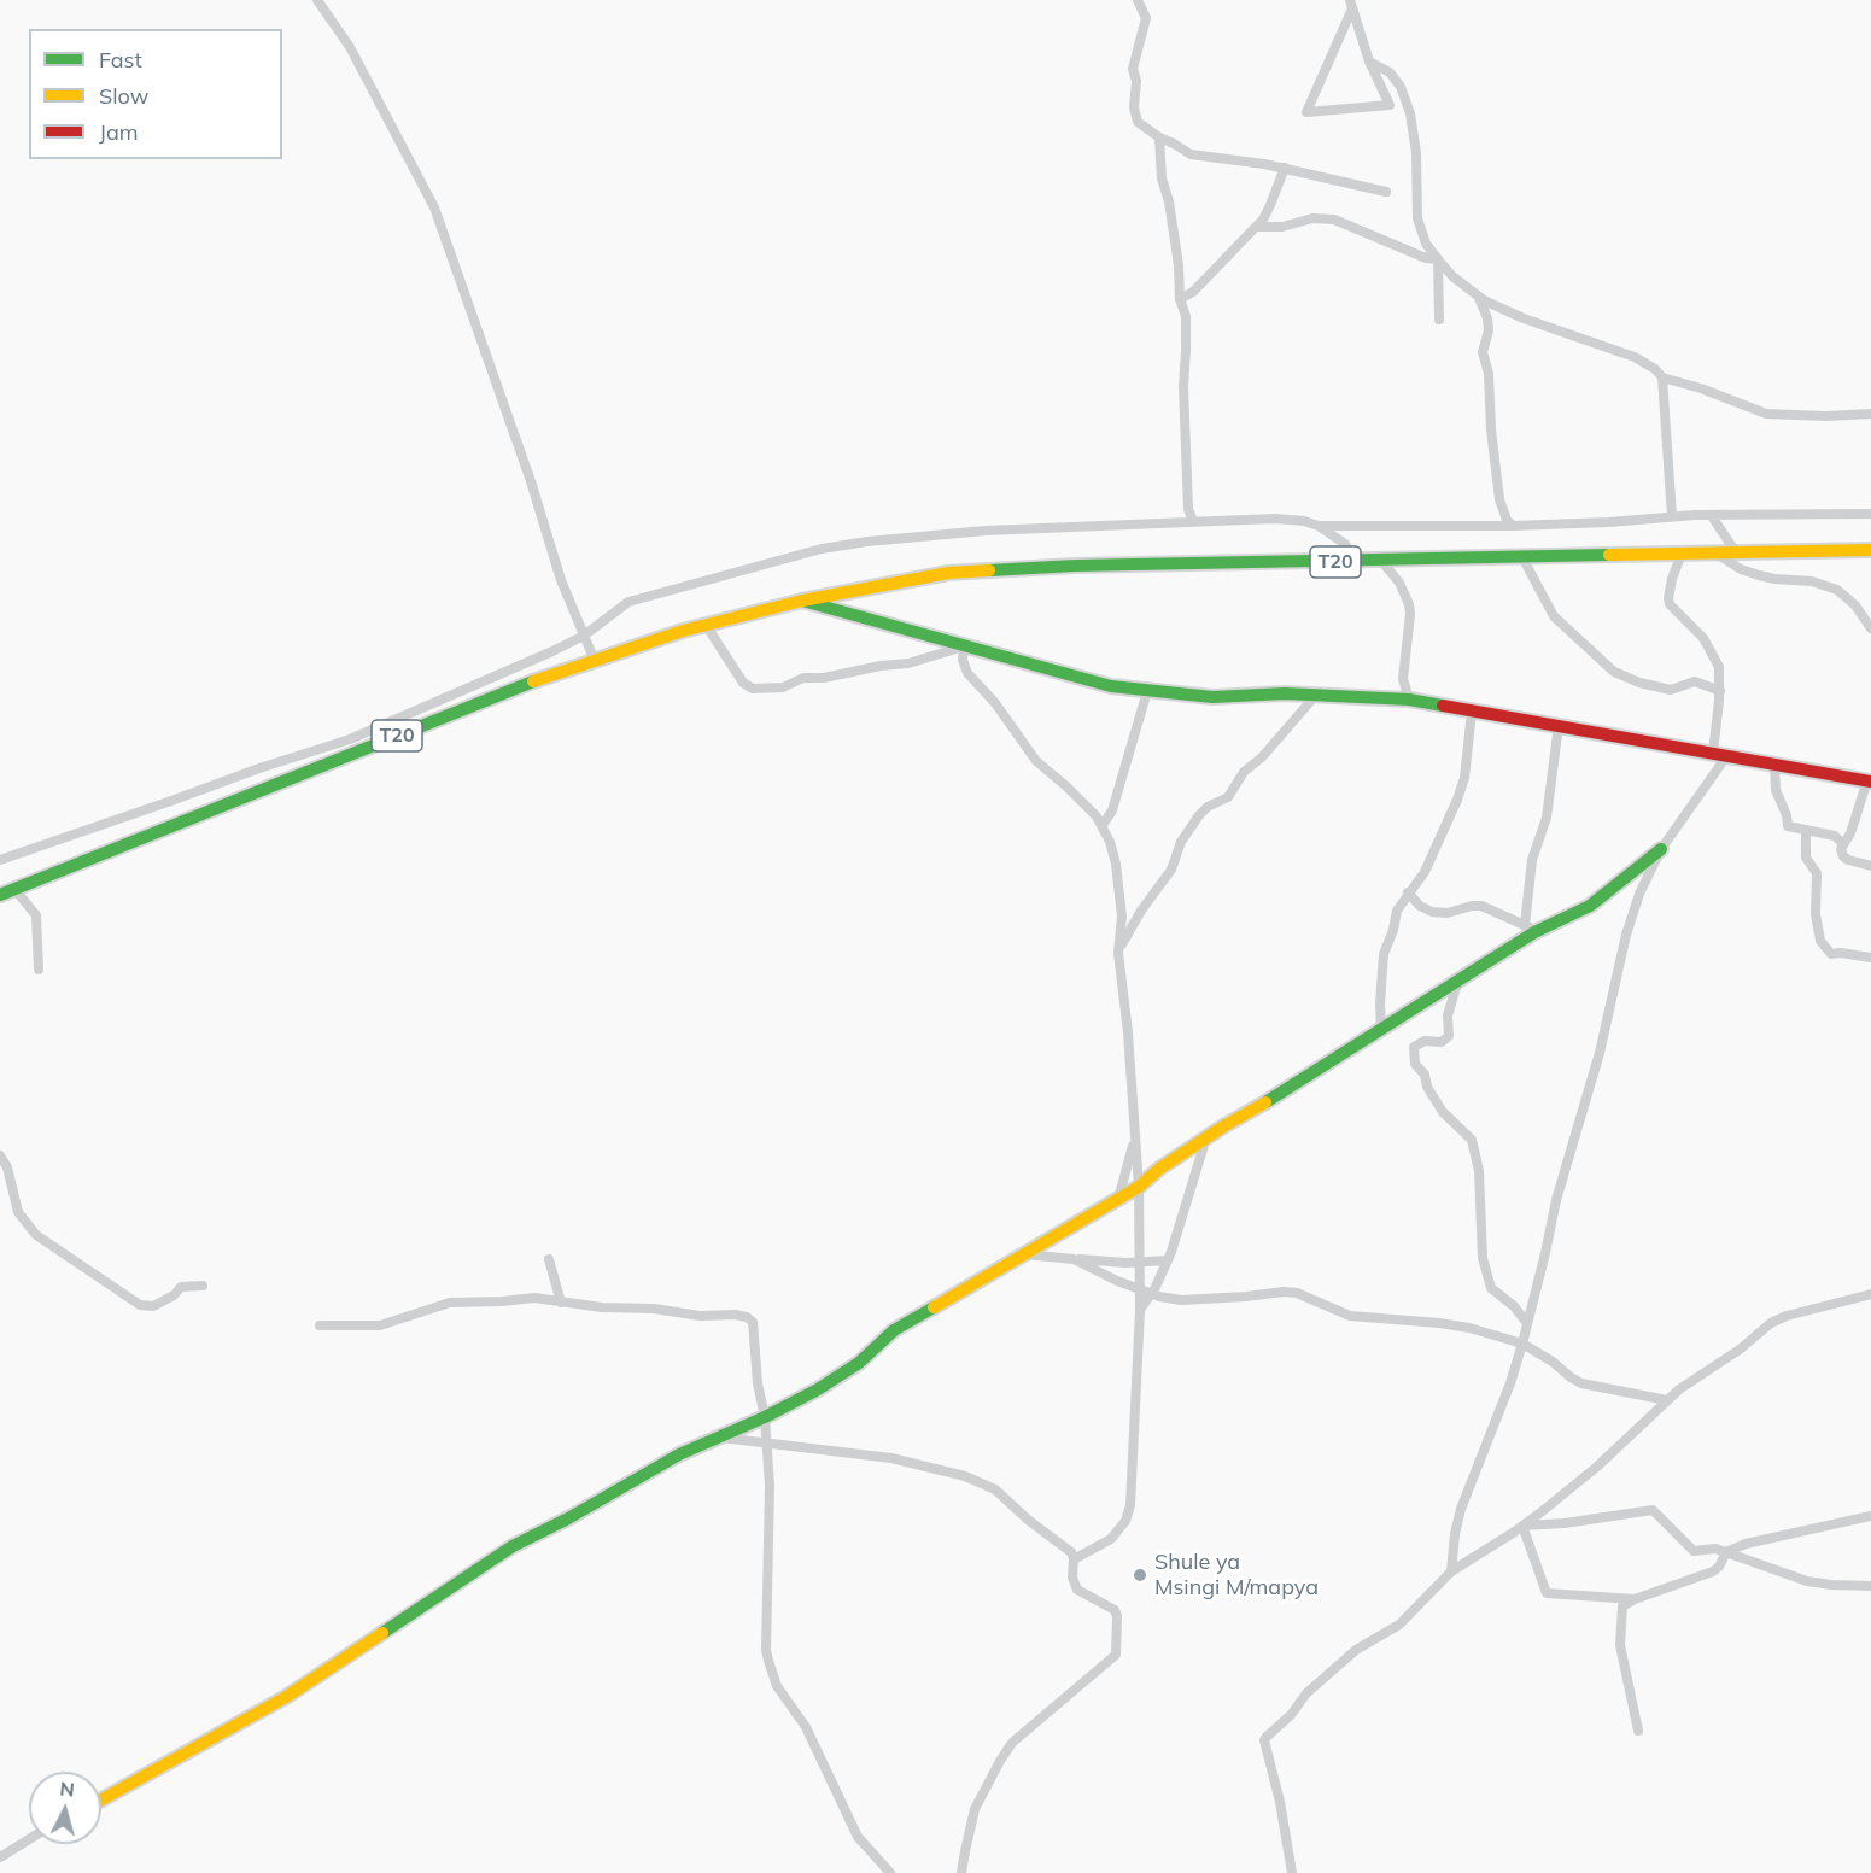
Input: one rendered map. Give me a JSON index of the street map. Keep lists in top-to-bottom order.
{
  "streets": {
    "street": ["T20"]
  },
  "places": ["Shule ya Msingi M/mapya"],
  "legend": ["Fast", "Slow", "Jam"],
  "north": "top"
}
